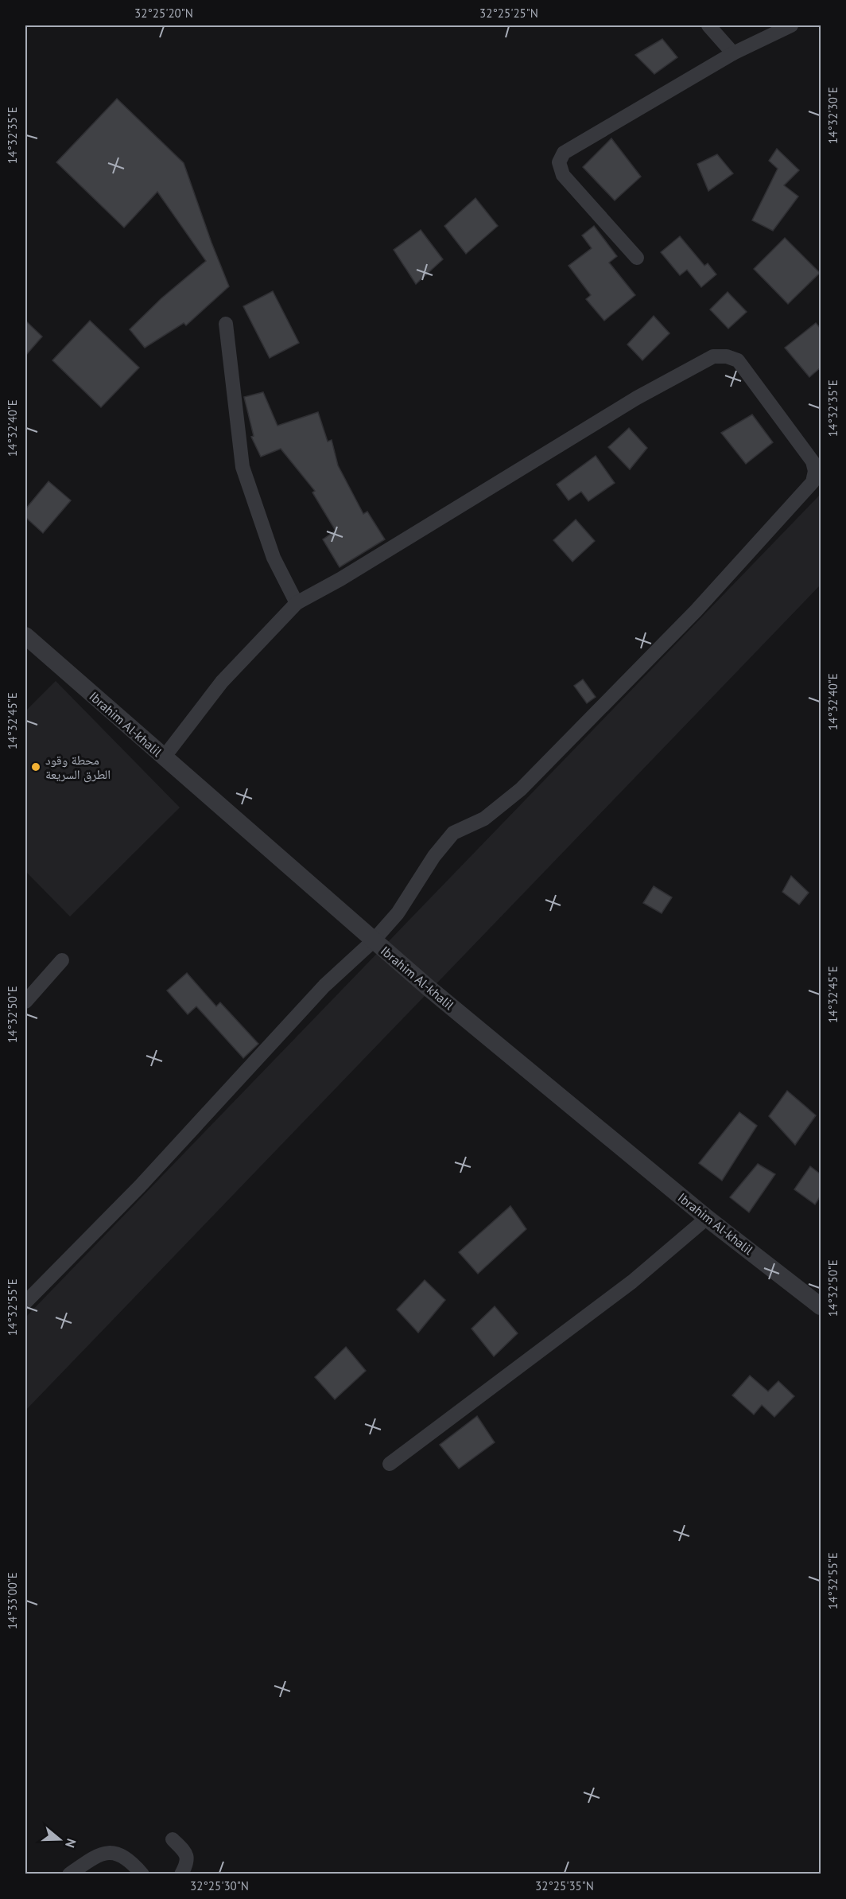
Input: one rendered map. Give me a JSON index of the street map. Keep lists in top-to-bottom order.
{
  "streets": {
    "street": ["Ibrahim Al-khalil"]
  },
  "places": ["محطة وقود الطرق السريعة"],
  "north": "right",
  "coordinates": [
    "32°25'20\"N",
    "32°25'25\"N",
    "14°32'30\"E",
    "14°32'35\"E",
    "14°32'40\"E",
    "14°32'45\"E",
    "14°32'50\"E",
    "14°32'55\"E",
    "14°33'00\"E",
    "32°25'30\"N",
    "32°25'35\"N"
  ]
}
